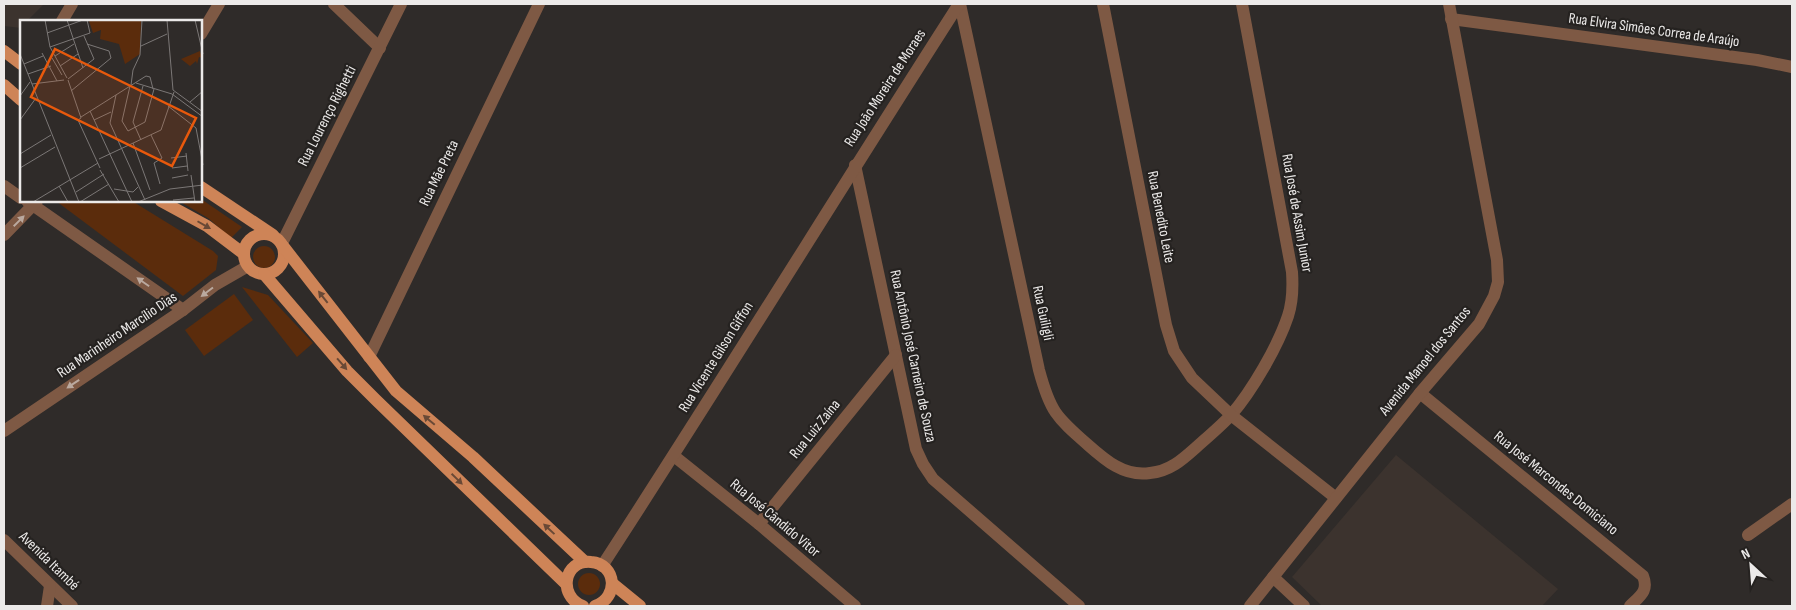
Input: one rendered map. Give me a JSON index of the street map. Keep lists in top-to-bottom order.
{
  "streets": {
    "street": [
      "Rua Elvira Simões Correa de Araújo",
      "Rua João Moreira de Moraes",
      "Rua Lourenço Righetti",
      "Rua Mãe Preta",
      "Rua José de Assim Junior",
      "Rua Benedito Leite",
      "Rua Guiligli",
      "Rua Marinheiro Marcílio Dias",
      "Rua Antônio José Carneiro de Souza",
      "Rua Vicente Gilson Giffon",
      "Avenida Manoel dos Santos",
      "Rua Luiz Zaína",
      "Rua José Marcondes Domiciano",
      "Rua José Cândido Vitor",
      "Avenida Itambé"
    ]
  },
  "crossings": [
    ["Rua Elvira Simões Correa de Araújo", "Avenida Manoel dos Santos"],
    ["Rua João Moreira de Moraes", "Rua Guiligli"],
    ["Rua João Moreira de Moraes", "Rua Antônio José Carneiro de Souza"],
    ["Rua João Moreira de Moraes", "Rua Vicente Gilson Giffon"],
    ["Rua Lourenço Righetti", "Rua Marinheiro Marcílio Dias"],
    ["Rua José de Assim Junior", "Rua Benedito Leite"],
    ["Rua José de Assim Junior", "Rua Guiligli"],
    ["Rua Benedito Leite", "Rua Guiligli"],
    ["Rua Benedito Leite", "Avenida Manoel dos Santos"],
    ["Rua Antônio José Carneiro de Souza", "Rua Vicente Gilson Giffon"],
    ["Rua Antônio José Carneiro de Souza", "Rua Luiz Zaína"],
    ["Rua Vicente Gilson Giffon", "Rua José Cândido Vitor"],
    ["Avenida Manoel dos Santos", "Rua José Marcondes Domiciano"],
    ["Rua Luiz Zaína", "Rua José Cândido Vitor"]
  ],
  "one_way": ["Rua Marinheiro Marcílio Dias"],
  "north": "top left"
}
